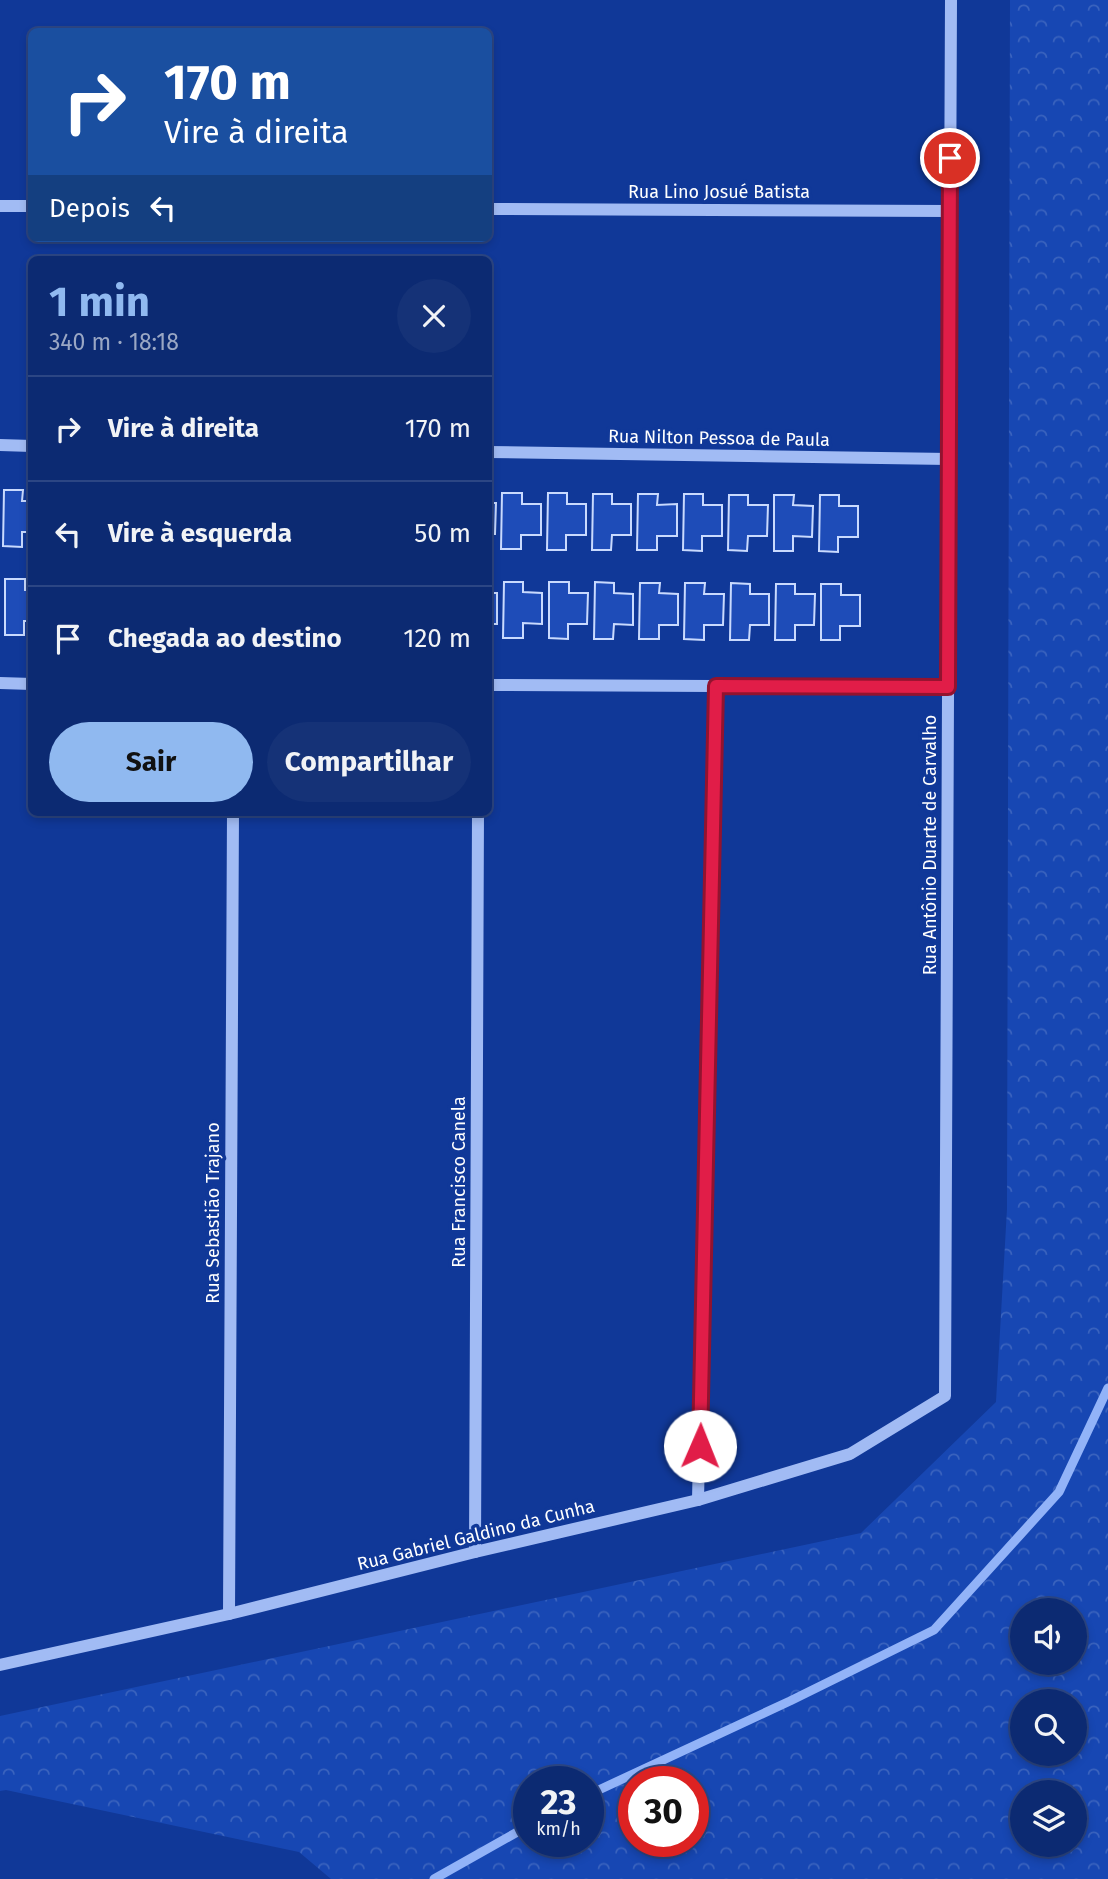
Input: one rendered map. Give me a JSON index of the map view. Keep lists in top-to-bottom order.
{
  "streets": {
    "street": [
      "Rua Lino Josué Batista",
      "Rua Nilton Pessoa de Paula",
      "Rua Antônio Duarte de Carvalho",
      "Rua Francisco Canela",
      "Rua Sebastião Trajano",
      "Rua Gabriel Galdino da Cunha"
    ]
  },
  "crossings": [
    ["Rua Lino Josué Batista", "Rua Antônio Duarte de Carvalho"],
    ["Rua Nilton Pessoa de Paula", "Rua Antônio Duarte de Carvalho"],
    ["Rua Antônio Duarte de Carvalho", "Rua Gabriel Galdino da Cunha"],
    ["Rua Francisco Canela", "Rua Gabriel Galdino da Cunha"],
    ["Rua Sebastião Trajano", "Rua Gabriel Galdino da Cunha"]
  ],
  "page": {
    "turn": ["170 m", "Vire à direita"],
    "then": "Depois",
    "heading": ["1 min", "340 m · 18:18"],
    "list": [
      {
        "name": "Vire à direita",
        "value": "170 m"
      },
      {
        "name": "Vire à esquerda",
        "value": "50 m"
      },
      {
        "name": "Chegada ao destino",
        "value": "120 m"
      }
    ],
    "buttons": ["Sair", "Compartilhar"],
    "speed": "23 km/h",
    "limit": "30"
  }
}
